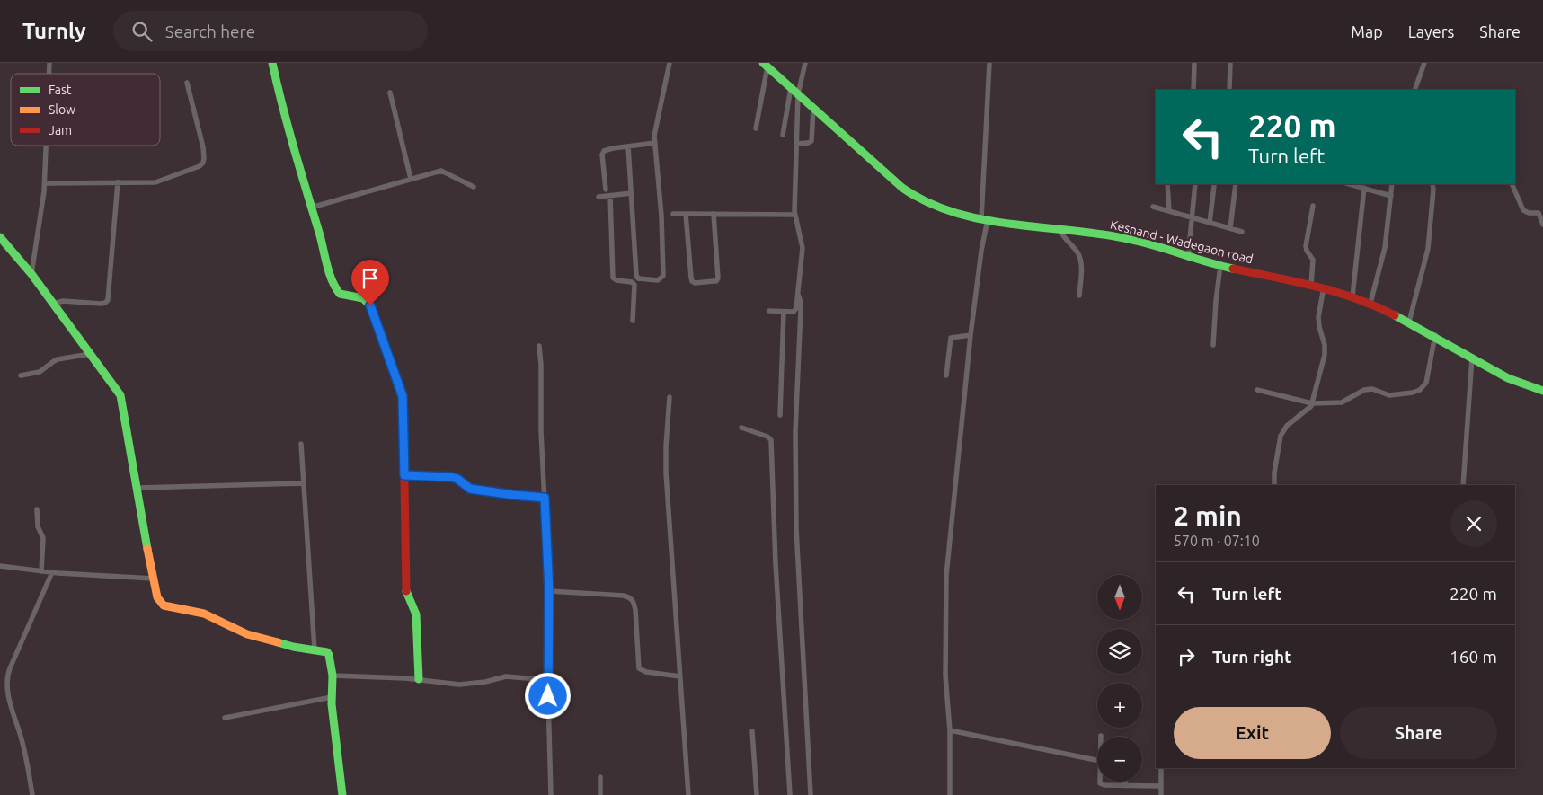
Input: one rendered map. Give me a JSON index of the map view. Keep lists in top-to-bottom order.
{
  "streets": {
    "street": ["Kesnand - Wadegaon road"]
  },
  "legend": ["Fast", "Slow", "Jam"],
  "north": "bottom",
  "page": {
    "header": "Turnly",
    "search": "Search here",
    "nav": ["Map", "Layers", "Share"],
    "turn": ["220 m", "Turn left"],
    "heading": ["2 min", "570 m · 07:10"],
    "list": [
      {
        "name": "Turn left",
        "value": "220 m"
      },
      {
        "name": "Turn right",
        "value": "160 m"
      }
    ],
    "map_buttons": ["+", "−"],
    "buttons": ["Exit", "Share"]
  }
}
